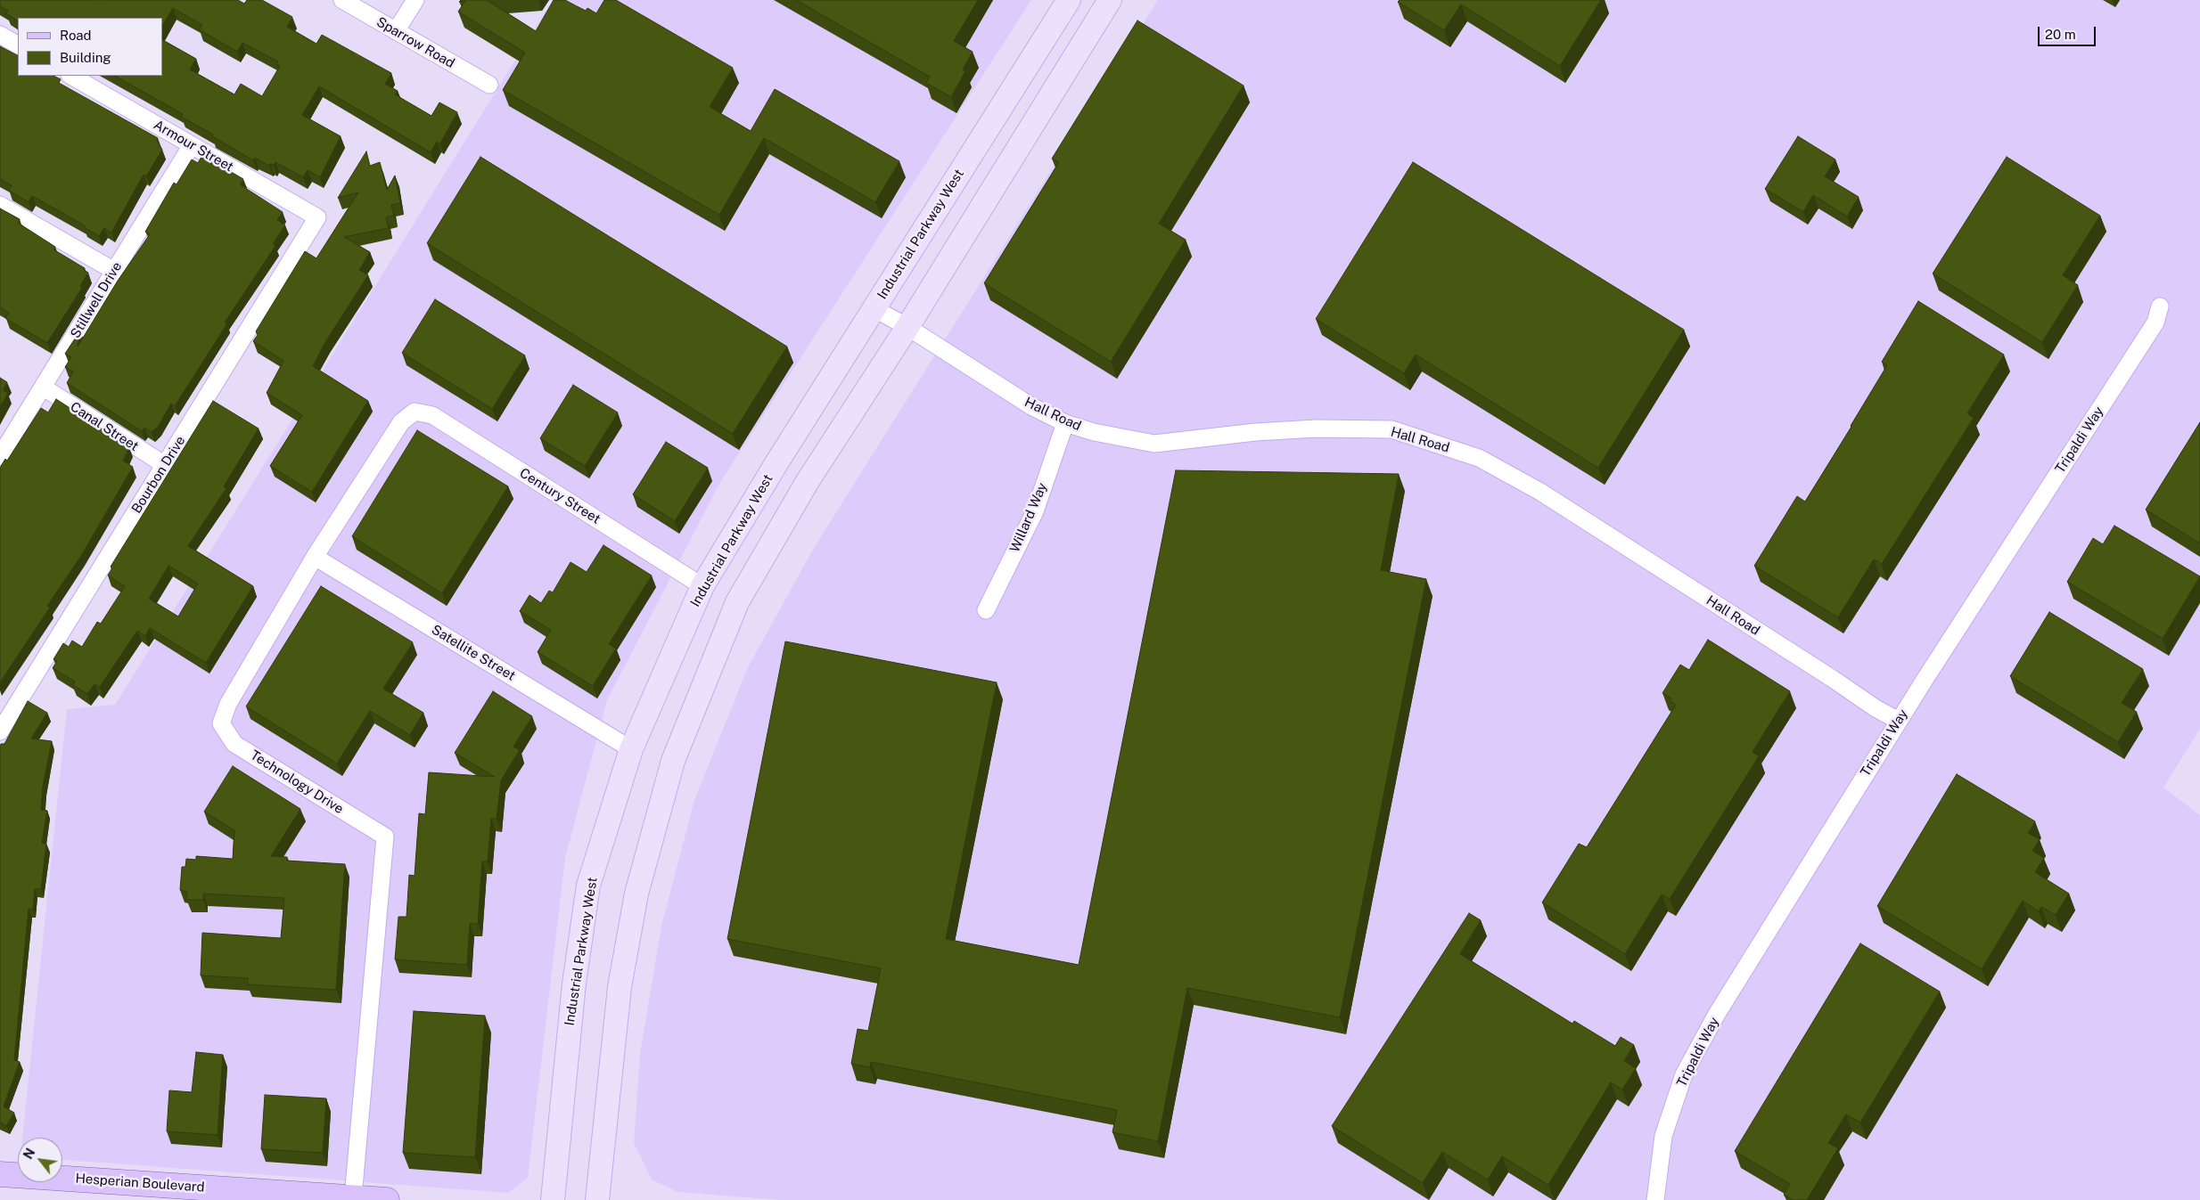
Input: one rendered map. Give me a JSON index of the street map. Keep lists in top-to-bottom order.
{
  "streets": {
    "main road": ["Industrial Parkway West", "Hesperian Boulevard"],
    "street": [
      "Sparrow Road",
      "Armour Street",
      "Stillwell Drive",
      "Hall Road",
      "Canal Street",
      "Tripaldi Way",
      "Bourbon Drive",
      "Century Street",
      "Willard Way",
      "Satellite Street",
      "Technology Drive"
    ]
  },
  "crossings": [
    ["Armour Street", "Stillwell Drive"],
    ["Armour Street", "Bourbon Drive"],
    ["Industrial Parkway West", "Hall Road"],
    ["Industrial Parkway West", "Century Street"],
    ["Industrial Parkway West", "Satellite Street"],
    ["Stillwell Drive", "Canal Street"],
    ["Hall Road", "Tripaldi Way"],
    ["Hall Road", "Willard Way"],
    ["Canal Street", "Bourbon Drive"],
    ["Century Street", "Technology Drive"],
    ["Satellite Street", "Technology Drive"],
    ["Technology Drive", "Hesperian Boulevard"]
  ],
  "legend": ["Road", "Building"],
  "scale_bar": "20 m",
  "north": "top left"
}
